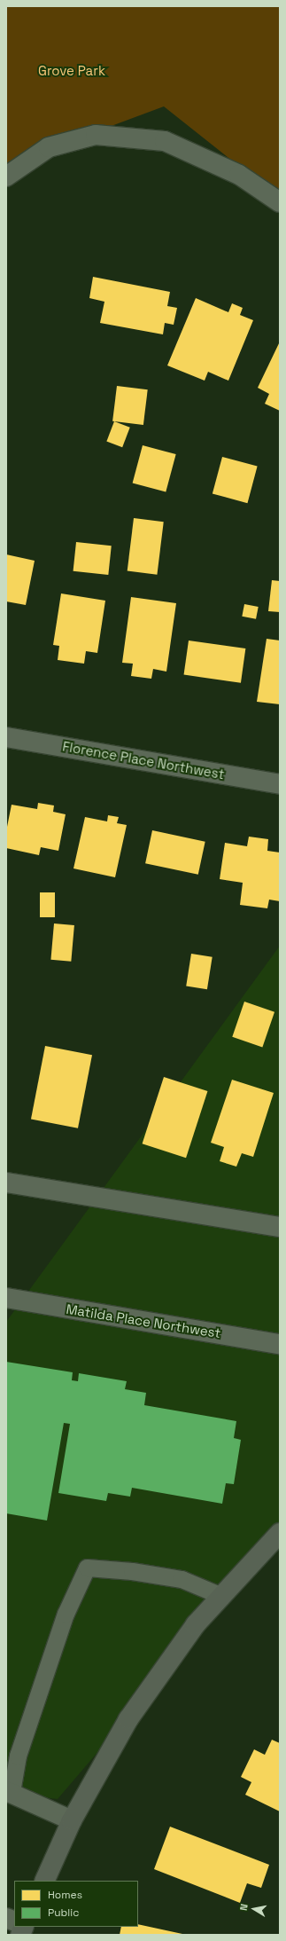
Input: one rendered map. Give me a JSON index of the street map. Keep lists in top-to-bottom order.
{
  "streets": {
    "street": ["Florence Place Northwest", "Matilda Place Northwest"]
  },
  "parks": ["Grove Park"],
  "legend": ["Homes", "Public"],
  "north": "left"
}
